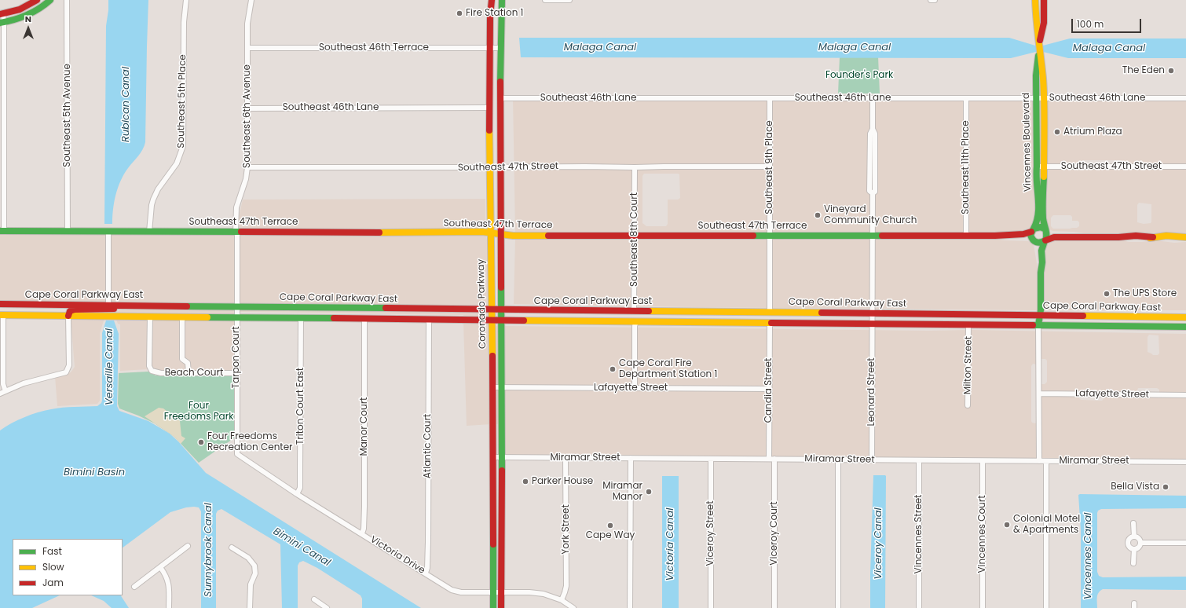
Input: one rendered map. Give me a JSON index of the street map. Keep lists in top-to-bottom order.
{
  "streets": {
    "street": [
      "Southeast 46th Terrace",
      "Southeast 46th Lane",
      "Southeast 5th Place",
      "Southeast 5th Avenue",
      "Southeast 6th Avenue",
      "Vincennes Boulevard",
      "Southeast 47th Street",
      "Southeast 9th Place",
      "Southeast 11th Place",
      "Southeast 47th Terrace",
      "Southeast 8th Court",
      "Cape Coral Parkway East",
      "Coronado Parkway",
      "Tarpon Court",
      "Milton Street",
      "Beach Court",
      "Lafayette Street",
      "Candia Street",
      "Leonard Street",
      "Triton Court East",
      "Manor Court",
      "Atlantic Court",
      "Miramar Street",
      "York Street",
      "Viceroy Street",
      "Viceroy Court",
      "Vincennes Street",
      "Vincennes Court",
      "Victoria Drive"
    ]
  },
  "crossings": [
    ["Southeast 46th Terrace", "Southeast 6th Avenue"],
    ["Southeast 46th Terrace", "Coronado Parkway"],
    ["Southeast 46th Lane", "Southeast 6th Avenue"],
    ["Southeast 46th Lane", "Vincennes Boulevard"],
    ["Southeast 46th Lane", "Southeast 9th Place"],
    ["Southeast 46th Lane", "Southeast 11th Place"],
    ["Southeast 46th Lane", "Coronado Parkway"],
    ["Southeast 46th Lane", "Leonard Street"],
    ["Southeast 5th Place", "Southeast 47th Terrace"],
    ["Southeast 5th Avenue", "Southeast 47th Terrace"],
    ["Southeast 6th Avenue", "Southeast 47th Street"],
    ["Southeast 6th Avenue", "Southeast 47th Terrace"],
    ["Southeast 6th Avenue", "Cape Coral Parkway East"],
    ["Southeast 6th Avenue", "Tarpon Court"],
    ["Vincennes Boulevard", "Southeast 47th Street"],
    ["Vincennes Boulevard", "Southeast 47th Terrace"],
    ["Southeast 47th Street", "Southeast 9th Place"],
    ["Southeast 47th Street", "Southeast 8th Court"],
    ["Southeast 47th Street", "Coronado Parkway"],
    ["Southeast 9th Place", "Southeast 47th Terrace"],
    ["Southeast 9th Place", "Cape Coral Parkway East"],
    ["Southeast 11th Place", "Southeast 47th Terrace"],
    ["Southeast 47th Terrace", "Southeast 8th Court"],
    ["Southeast 47th Terrace", "Coronado Parkway"],
    ["Southeast 47th Terrace", "Leonard Street"],
    ["Southeast 8th Court", "Cape Coral Parkway East"],
    ["Cape Coral Parkway East", "Coronado Parkway"],
    ["Cape Coral Parkway East", "Tarpon Court"],
    ["Cape Coral Parkway East", "Milton Street"],
    ["Cape Coral Parkway East", "Beach Court"],
    ["Cape Coral Parkway East", "Candia Street"],
    ["Cape Coral Parkway East", "Leonard Street"],
    ["Cape Coral Parkway East", "Triton Court East"],
    ["Cape Coral Parkway East", "Manor Court"],
    ["Cape Coral Parkway East", "Atlantic Court"],
    ["Coronado Parkway", "Lafayette Street"],
    ["Coronado Parkway", "Miramar Street"],
    ["Coronado Parkway", "Victoria Drive"],
    ["Tarpon Court", "Beach Court"],
    ["Tarpon Court", "Victoria Drive"],
    ["Lafayette Street", "Candia Street"],
    ["Candia Street", "Miramar Street"],
    ["Leonard Street", "Miramar Street"],
    ["Triton Court East", "Victoria Drive"],
    ["Manor Court", "Victoria Drive"],
    ["Atlantic Court", "Victoria Drive"],
    ["Miramar Street", "York Street"],
    ["Miramar Street", "Viceroy Street"],
    ["Miramar Street", "Viceroy Court"],
    ["Miramar Street", "Vincennes Street"],
    ["Miramar Street", "Vincennes Court"],
    ["York Street", "Victoria Drive"]
  ],
  "water": [
    "Malaga Canal",
    "Rubican Canal",
    "Versaille Canal",
    "Bimini Basin",
    "Viceroy Canal",
    "Victoria Canal",
    "Bimini Canal",
    "Sunnybrook Canal",
    "Vincennes Canal"
  ],
  "parks": ["Founder's Park", "Four Freedoms Park"],
  "places": [
    "Fire Station 1",
    "The Eden",
    "Atrium Plaza",
    "Vineyard Community Church",
    "The UPS Store",
    "Cape Coral Fire Department Station 1",
    "Four Freedoms Recreation Center",
    "Parker House",
    "Bella Vista",
    "Miramar Manor",
    "Colonial Motel & Apartments",
    "Cape Way"
  ],
  "legend": ["Fast", "Slow", "Jam"],
  "scale_bar": "100 m",
  "north": "top"
}
